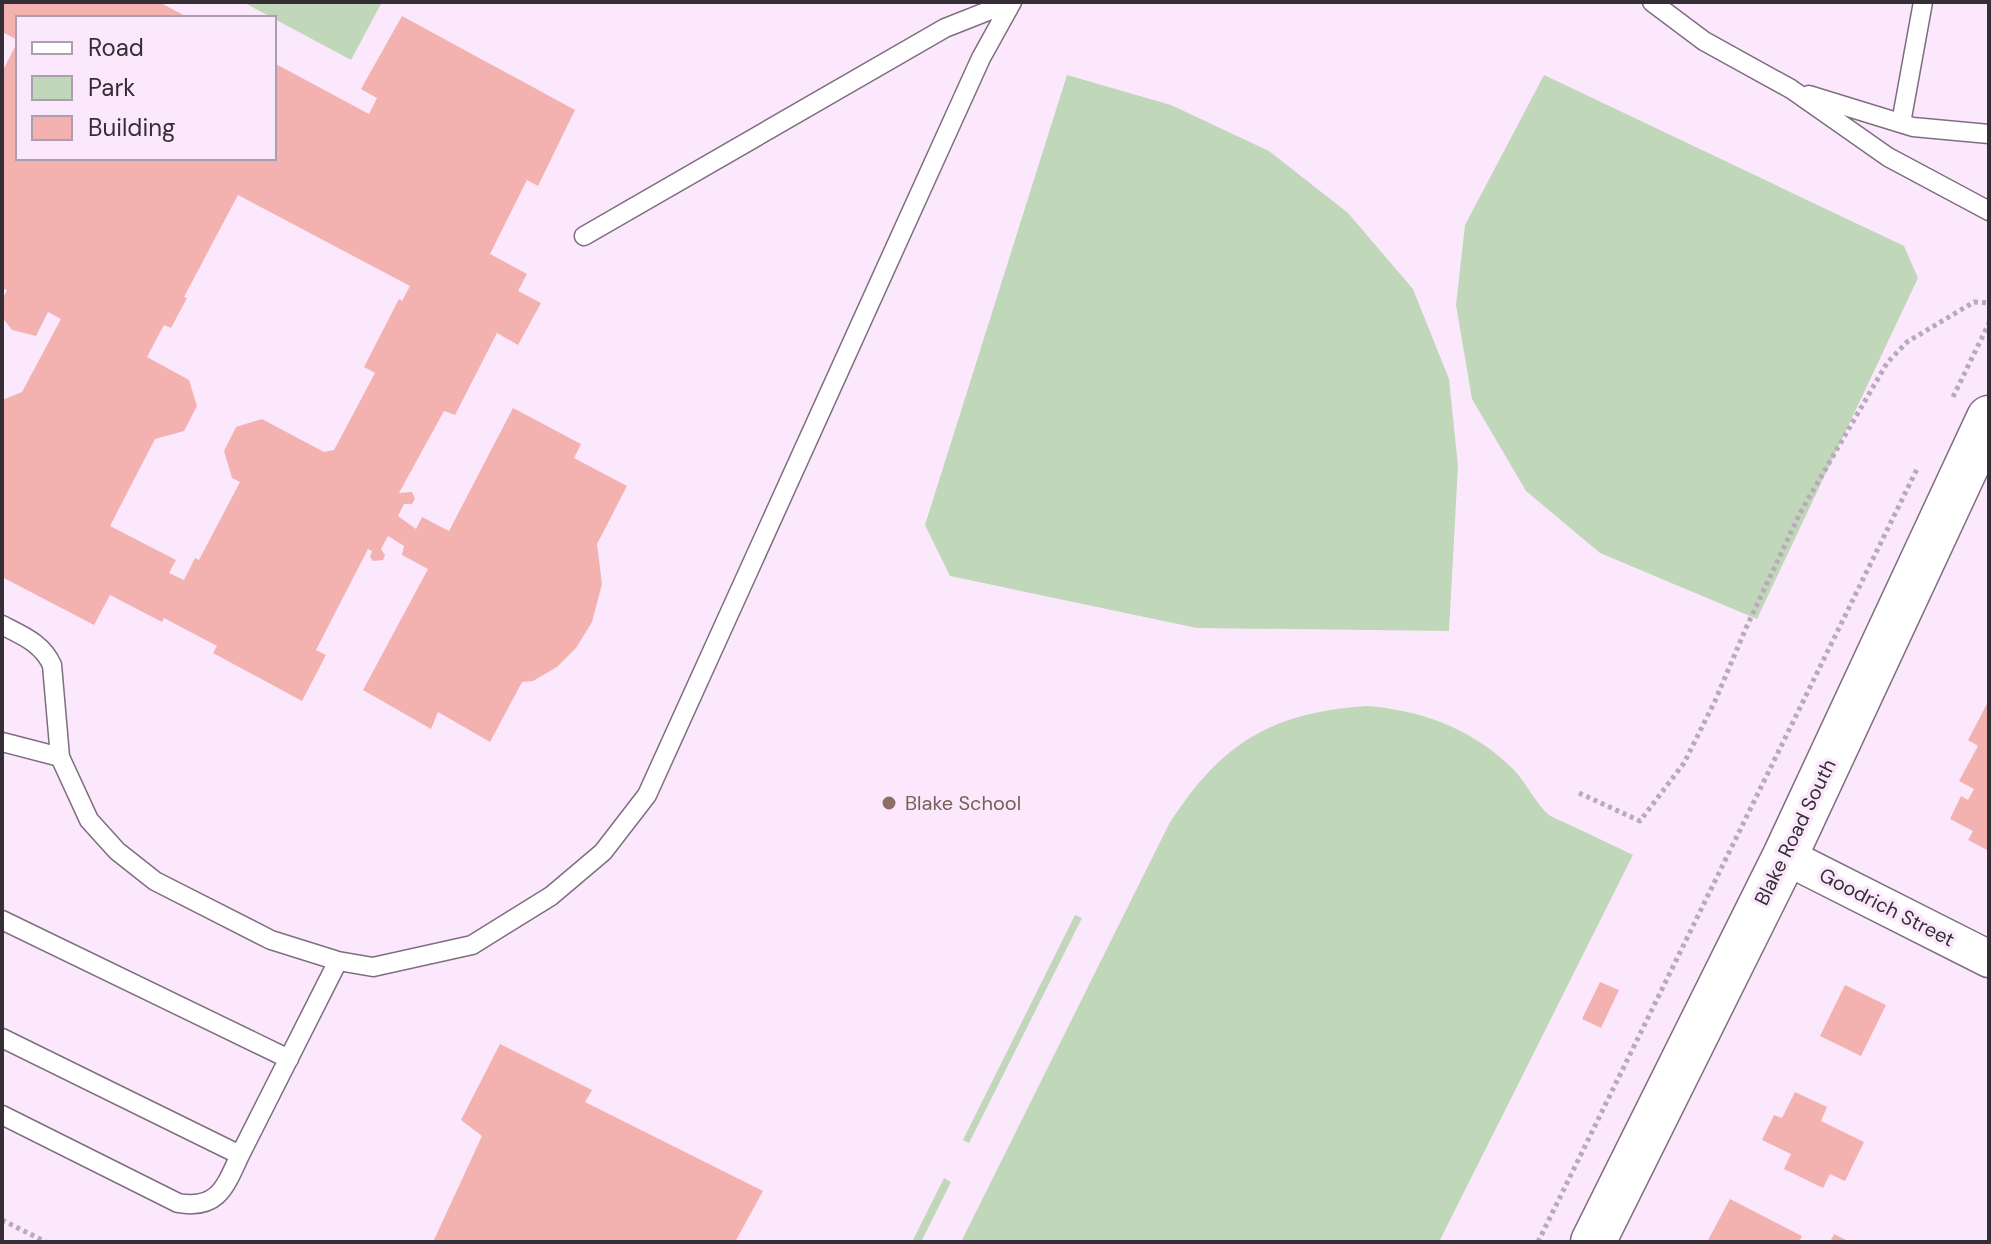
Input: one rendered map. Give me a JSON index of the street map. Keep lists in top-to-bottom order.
{
  "streets": {
    "street": ["Blake Road South", "Goodrich Street"]
  },
  "crossings": [
    ["Blake Road South", "Goodrich Street"]
  ],
  "places": ["Blake School"],
  "legend": ["Road", "Park", "Building"]
}
